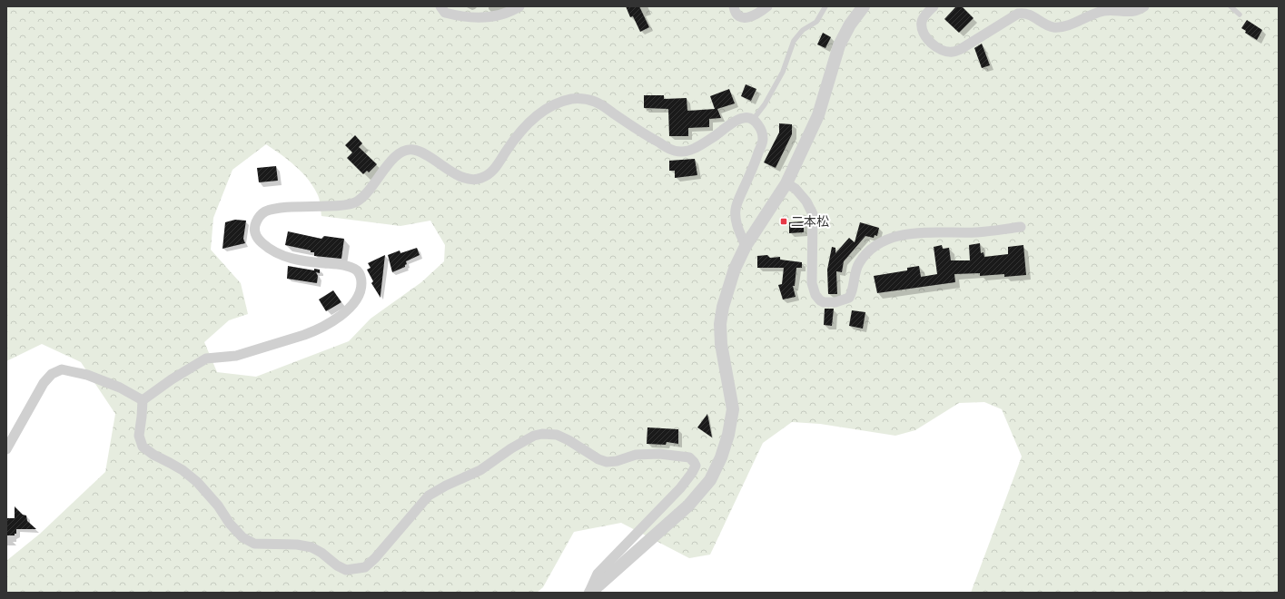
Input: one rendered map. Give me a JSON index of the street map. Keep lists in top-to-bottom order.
{
  "places": {
    "transit": ["二本松"]
  }
}
